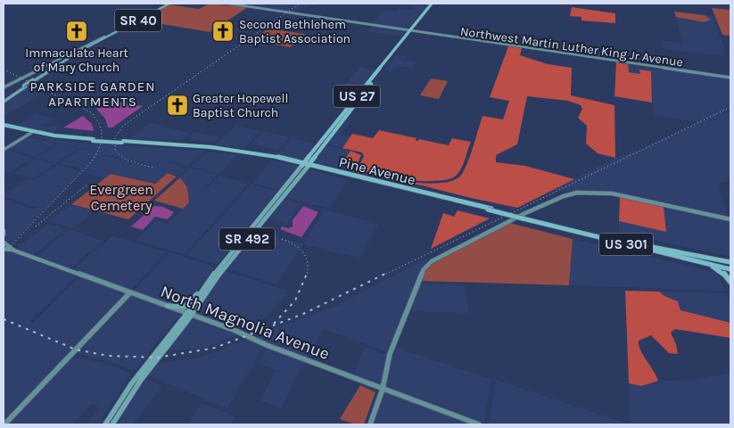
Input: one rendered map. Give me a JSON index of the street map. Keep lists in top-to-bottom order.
{
  "streets": {
    "highway": ["US 27", "Pine Avenue", "US 301"],
    "main road": [
      "SR 40",
      "Northwest Martin Luther King Jr Avenue",
      "SR 492",
      "North Magnolia Avenue"
    ]
  },
  "crossings": [
    ["Northwest Martin Luther King Jr Avenue", "US 27"],
    ["US 27", "Pine Avenue"],
    ["US 27", "SR 492"],
    ["Pine Avenue", "SR 492"],
    ["SR 492", "North Magnolia Avenue"]
  ],
  "districts": ["PARKSIDE GARDEN APARTMENTS"],
  "parks": ["Evergreen Cemetery"],
  "places": {
    "church": ["Immaculate Heart of Mary Church", "Second Bethlehem Baptist Association", "Greater Hopewell Baptist Church"]
  }
}
